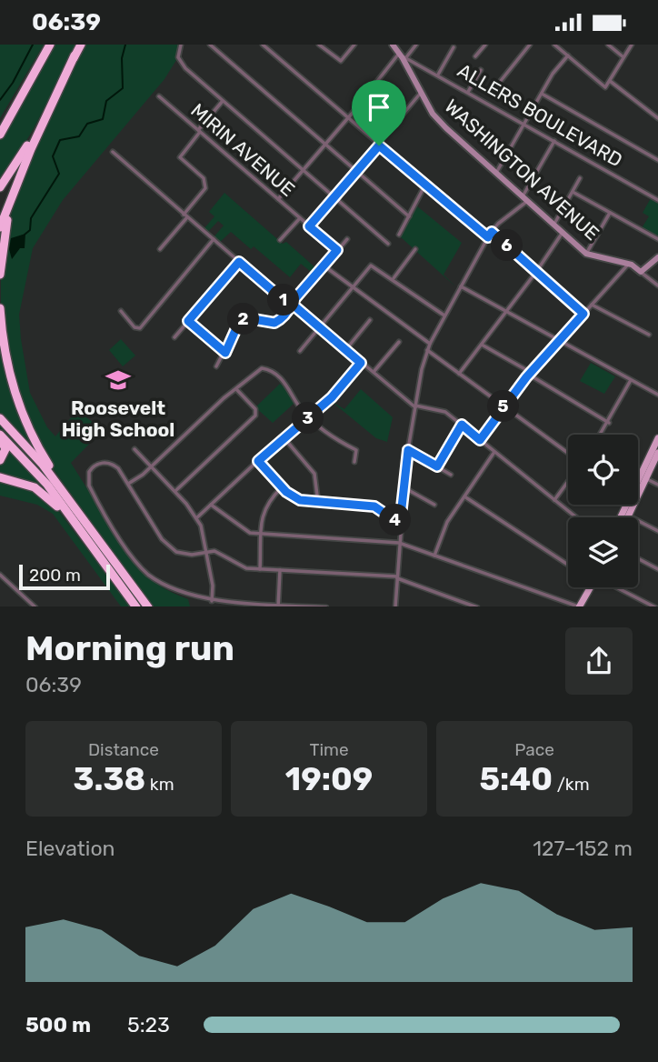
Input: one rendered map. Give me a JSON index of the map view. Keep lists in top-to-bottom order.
{
  "streets": {
    "street": ["ALLERS BOULEVARD", "MIRIN AVENUE", "WASHINGTON AVENUE"]
  },
  "crossings": [
    ["ALLERS BOULEVARD", "WASHINGTON AVENUE"]
  ],
  "places": {
    "school or university": ["Roosevelt High School"]
  },
  "scale_bar": "200 m",
  "page": {
    "status": "06:39",
    "pins": [
      "6",
      "1",
      "2",
      "5",
      "3",
      "4"
    ],
    "scale": "200 m",
    "heading": ["Morning run", "06:39"],
    "stats": [
      ["Distance", "3.38 km"],
      ["Time", "19:09"],
      ["Pace", "5:40 /km"]
    ],
    "chart": ["Elevation", "127–152 m"],
    "list": [
      {
        "name": "500 m",
        "note": "5:23"
      }
    ]
  }
}
